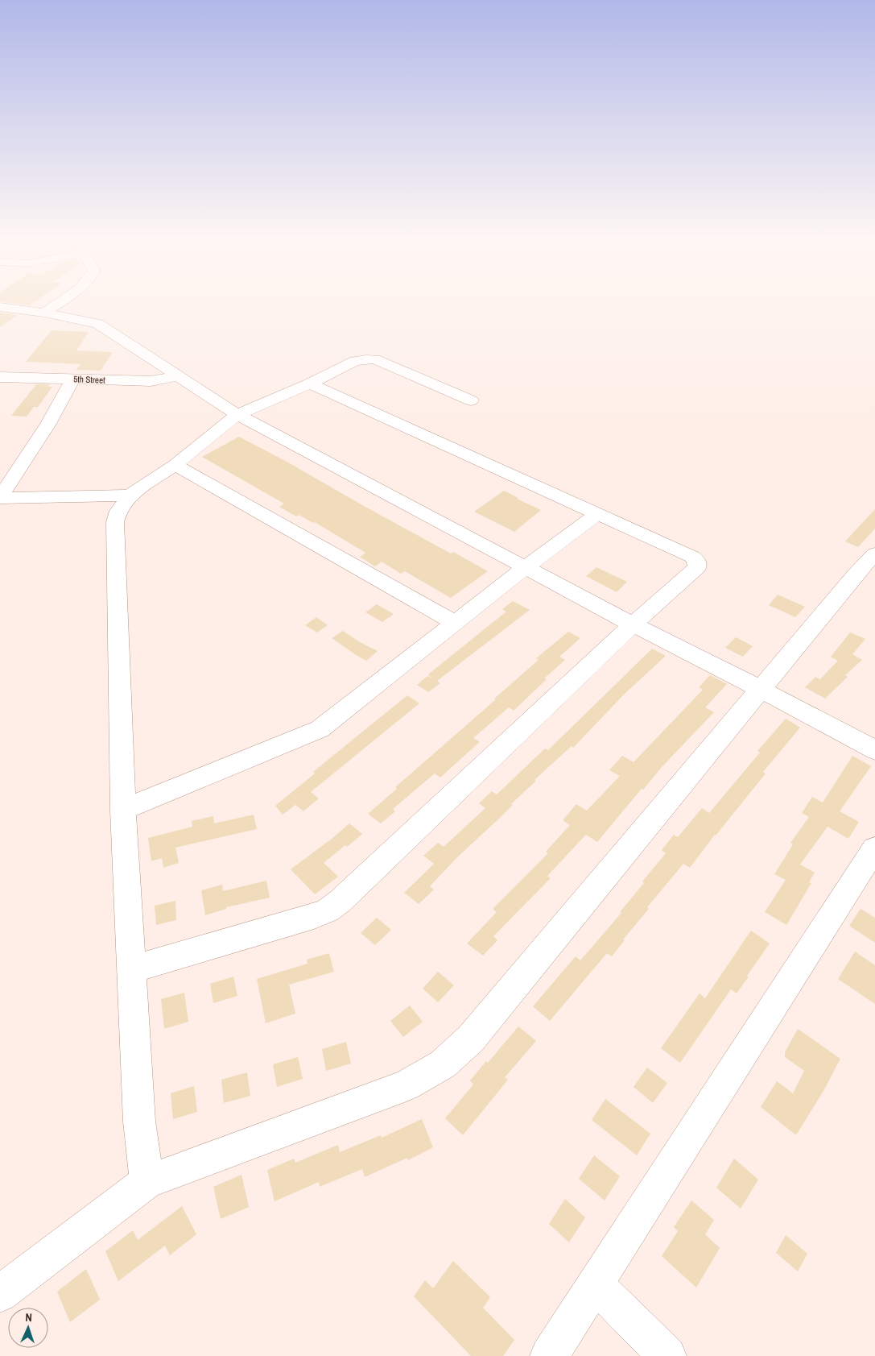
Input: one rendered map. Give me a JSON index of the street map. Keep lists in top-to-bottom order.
{
  "streets": {
    "street": ["5th Street"]
  },
  "north": "top"
}
